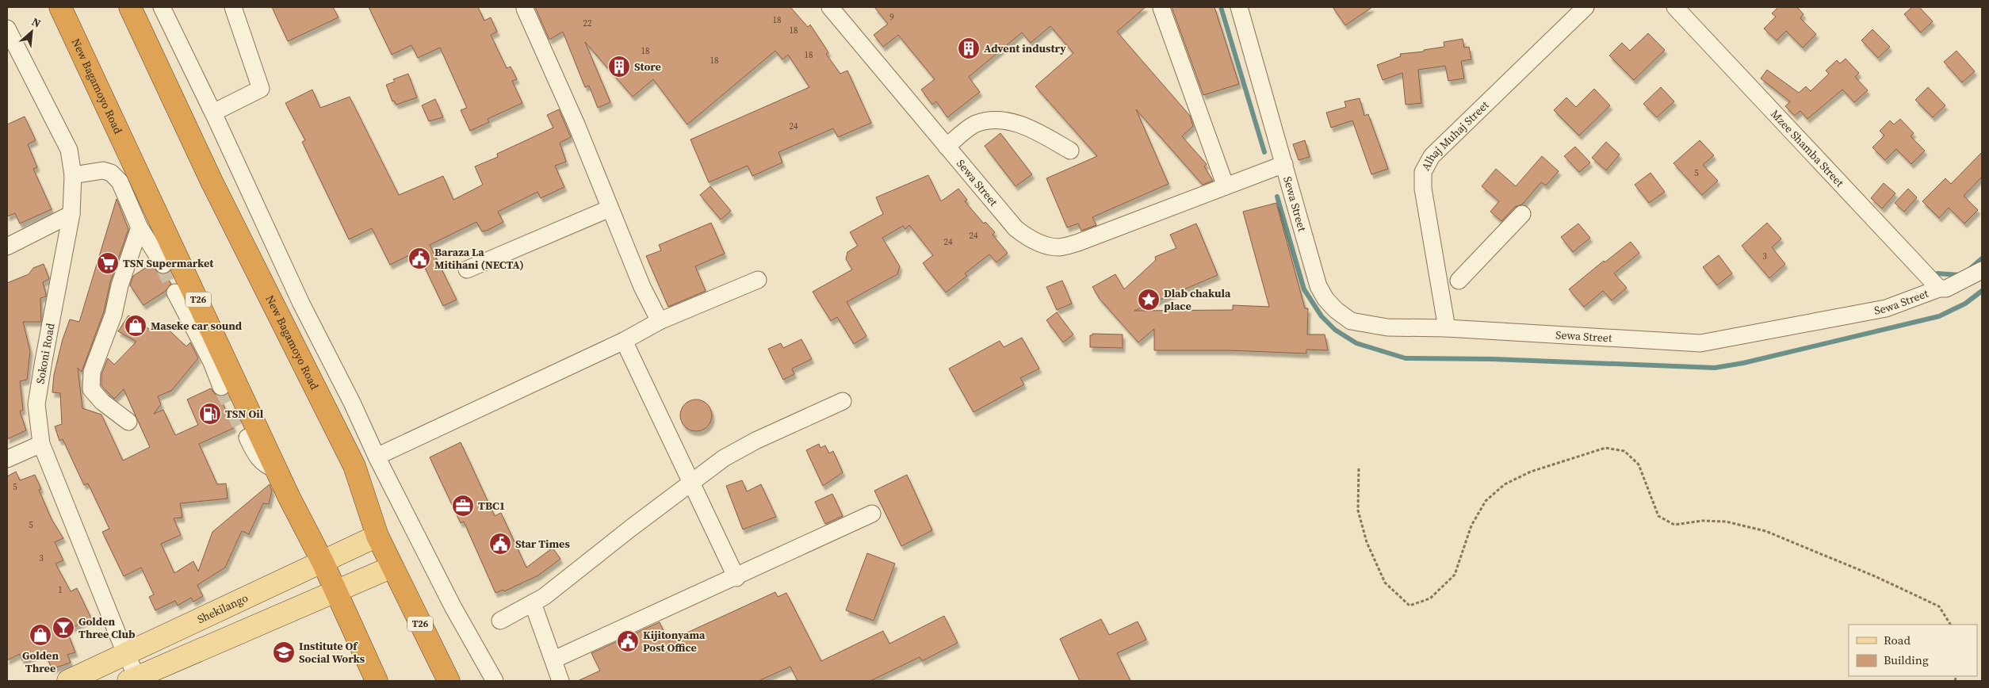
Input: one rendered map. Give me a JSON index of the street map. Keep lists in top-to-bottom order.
{
  "streets": {
    "highway": ["New Bagamoyo Road", "T26"],
    "main road": ["Shekilango"],
    "street": [
      "Alhaj Muhaj Street",
      "Mzee Shamba Street",
      "Sewa Street",
      "Sokoni Road"
    ]
  },
  "crossings": [
    ["New Bagamoyo Road", "Shekilango"],
    ["Alhaj Muhaj Street", "Sewa Street"],
    ["Mzee Shamba Street", "Sewa Street"],
    ["Sokoni Road", "Shekilango"]
  ],
  "places": {
    "building": ["Advent industry", "Store"],
    "public building": ["Baraza La Mitihani (NECTA)", "Star Times", "Kijitonyama Post Office"],
    "supermarket": ["TSN Supermarket"],
    "place": ["Dlab chakula place"],
    "shop": ["Maseke car sound", "Golden Three"],
    "fuel station": ["TSN Oil"],
    "office": ["TBC1"],
    "bar": ["Golden Three Club"],
    "school or university": ["Institute Of Social Works"]
  },
  "house_numbers": [
    "9",
    "18",
    "22",
    "18",
    "18",
    "18",
    "18",
    "24",
    "5",
    "24",
    "24",
    "3",
    "5",
    "5",
    "3",
    "1"
  ],
  "legend": ["Road", "Building"],
  "north": "top right"
}
